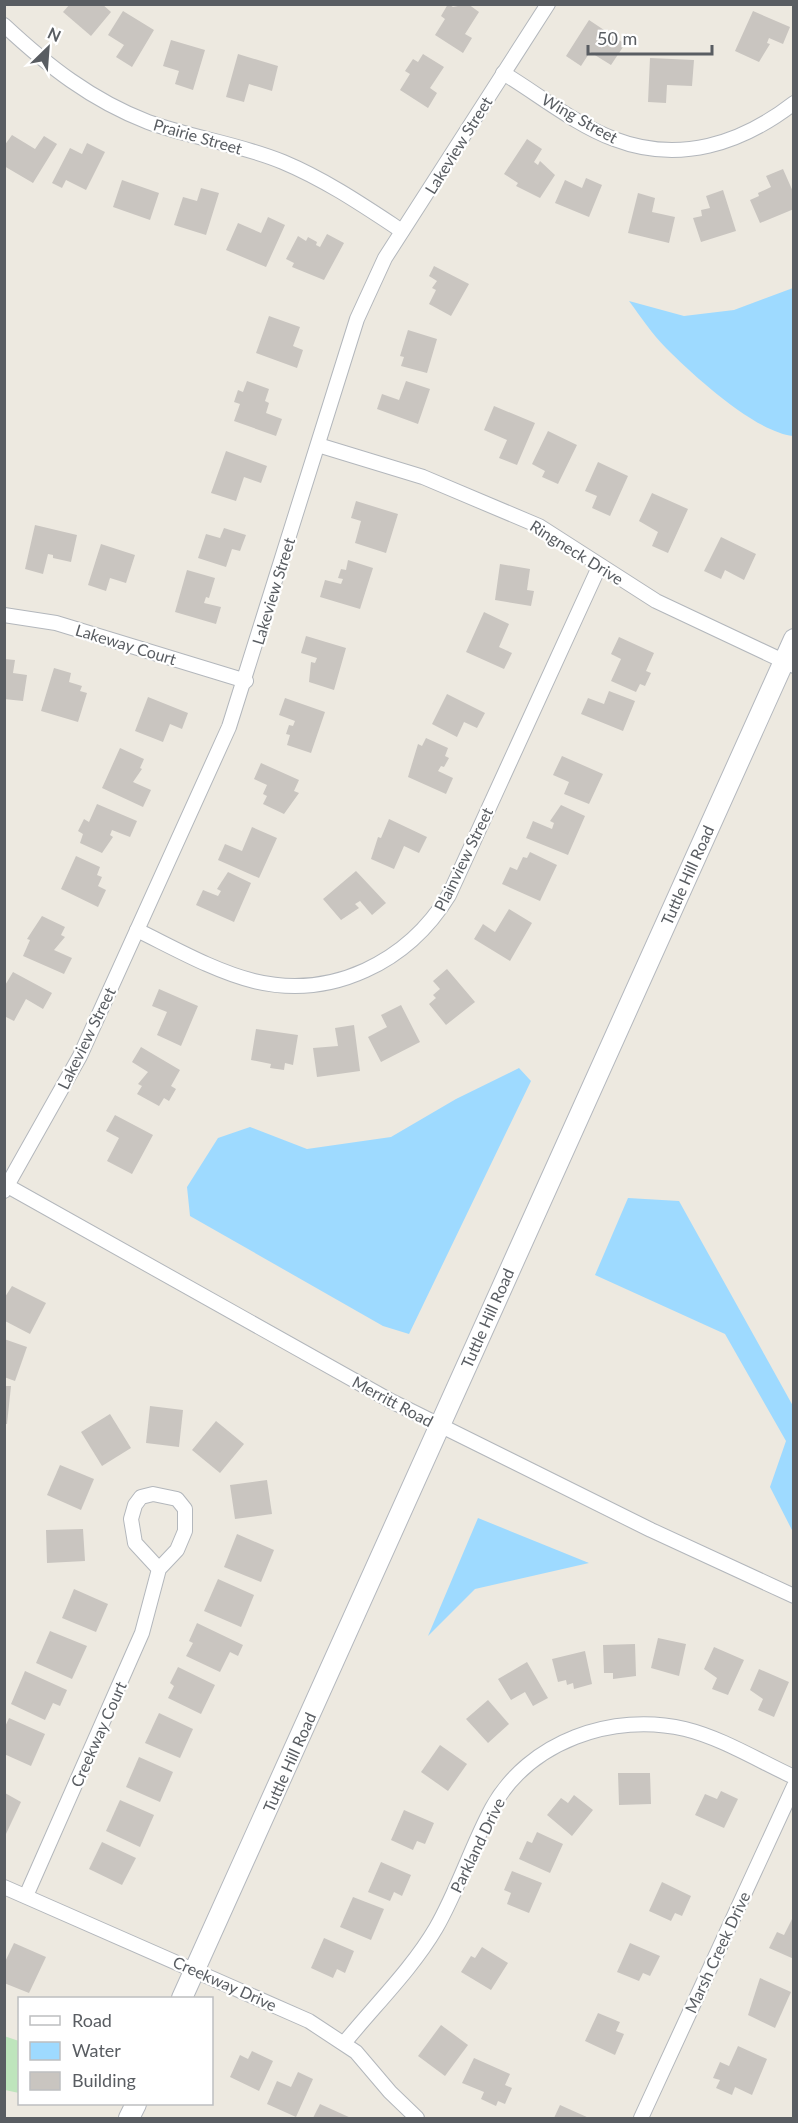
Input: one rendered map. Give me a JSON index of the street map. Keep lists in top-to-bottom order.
{
  "streets": {
    "main road": ["Tuttle Hill Road"],
    "street": [
      "Wing Street",
      "Prairie Street",
      "Lakeview Street",
      "Ringneck Drive",
      "Lakeway Court",
      "Plainview Street",
      "Merritt Road",
      "Creekway Court",
      "Parkland Drive",
      "Marsh Creek Drive",
      "Creekway Drive"
    ]
  },
  "crossings": [
    ["Wing Street", "Lakeview Street"],
    ["Prairie Street", "Lakeview Street"],
    ["Lakeview Street", "Ringneck Drive"],
    ["Lakeview Street", "Lakeway Court"],
    ["Lakeview Street", "Plainview Street"],
    ["Lakeview Street", "Merritt Road"],
    ["Ringneck Drive", "Plainview Street"],
    ["Ringneck Drive", "Tuttle Hill Road"],
    ["Tuttle Hill Road", "Merritt Road"],
    ["Tuttle Hill Road", "Creekway Drive"],
    ["Creekway Court", "Creekway Drive"],
    ["Parkland Drive", "Creekway Drive"]
  ],
  "legend": ["Road", "Water", "Building"],
  "scale_bar": "50 m",
  "north": "top right"
}
